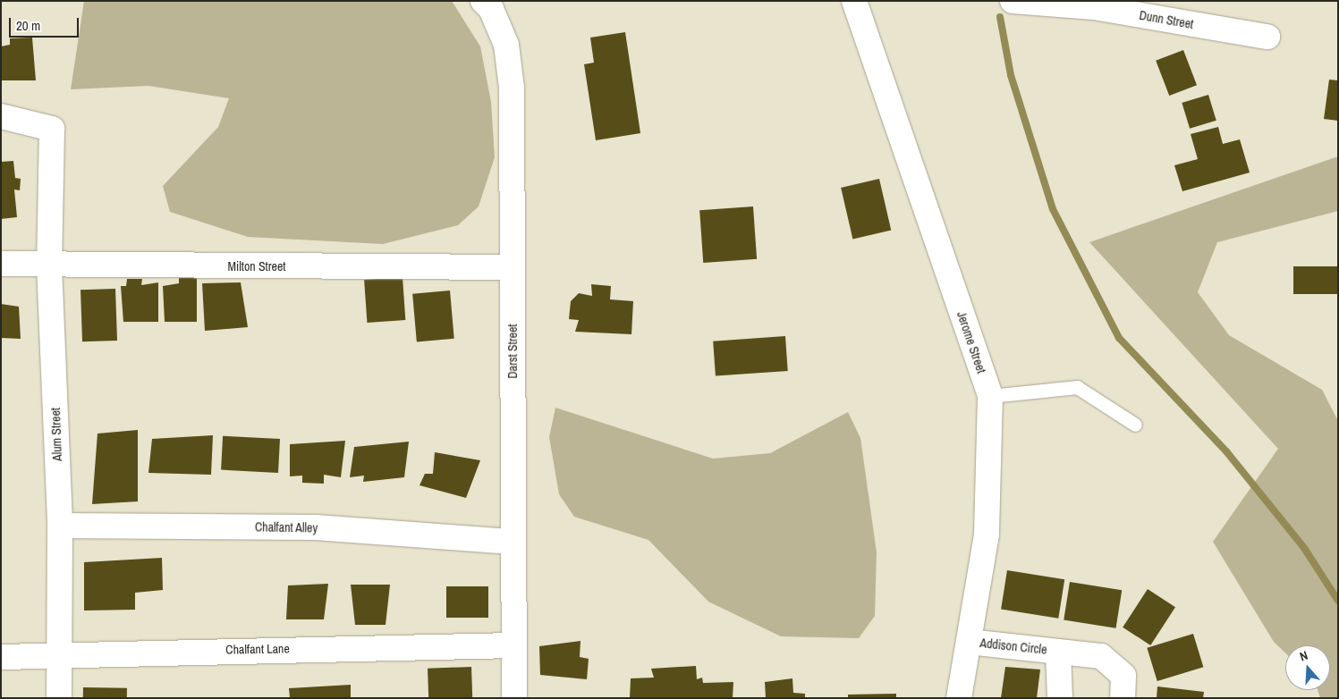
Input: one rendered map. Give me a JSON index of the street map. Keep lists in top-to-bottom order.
{
  "streets": {
    "street": [
      "Dunn Street",
      "Milton Street",
      "Jerome Street",
      "Darst Street",
      "Alum Street",
      "Chalfant Alley",
      "Addison Circle",
      "Chalfant Lane"
    ]
  },
  "crossings": [
    ["Milton Street", "Darst Street"],
    ["Milton Street", "Alum Street"],
    ["Jerome Street", "Addison Circle"],
    ["Darst Street", "Chalfant Alley"],
    ["Darst Street", "Chalfant Lane"],
    ["Alum Street", "Chalfant Alley"],
    ["Alum Street", "Chalfant Lane"]
  ],
  "scale_bar": "20 m",
  "north": "top"
}
